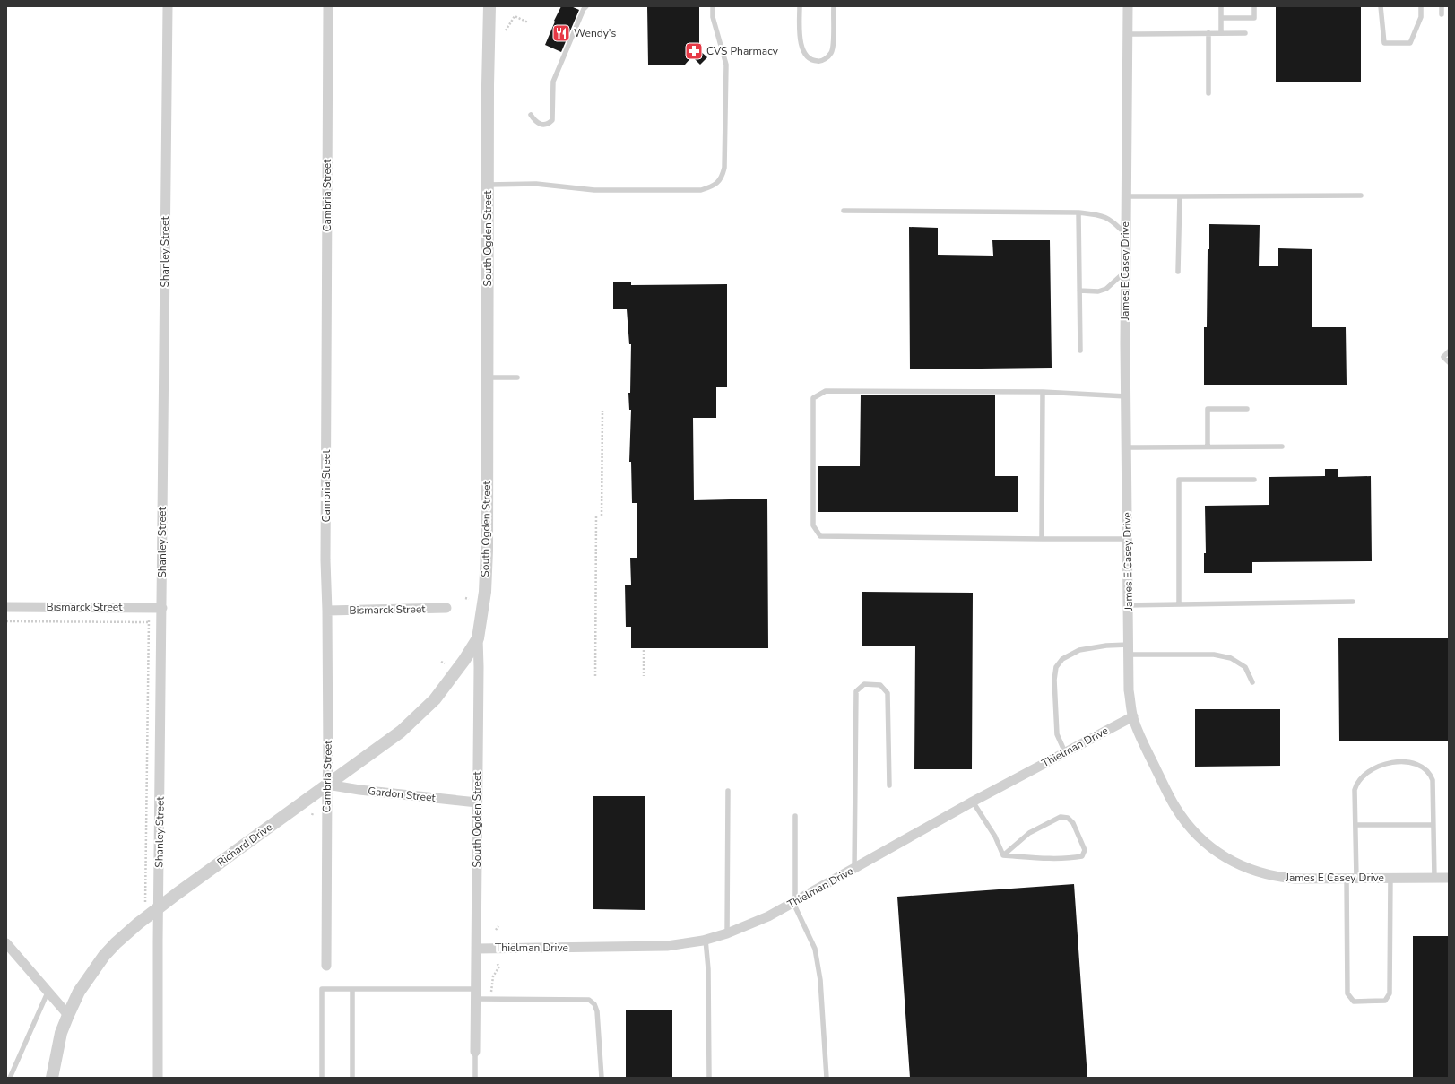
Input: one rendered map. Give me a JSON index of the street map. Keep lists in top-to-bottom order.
{
  "streets": {
    "street": [
      "Cambria Street",
      "South Ogden Street",
      "Shanley Street",
      "James E Casey Drive",
      "Bismarck Street",
      "Thielman Drive",
      "Gardon Street",
      "Richard Drive"
    ]
  },
  "crossings": [
    ["Cambria Street", "Bismarck Street"],
    ["Cambria Street", "Gardon Street"],
    ["Cambria Street", "Richard Drive"],
    ["South Ogden Street", "Thielman Drive"],
    ["South Ogden Street", "Gardon Street"],
    ["South Ogden Street", "Richard Drive"],
    ["Shanley Street", "Bismarck Street"],
    ["Shanley Street", "Richard Drive"],
    ["James E Casey Drive", "Thielman Drive"],
    ["Gardon Street", "Richard Drive"]
  ],
  "places": {
    "restaurant": ["Wendy's"],
    "pharmacy": ["CVS Pharmacy"]
  }
}
